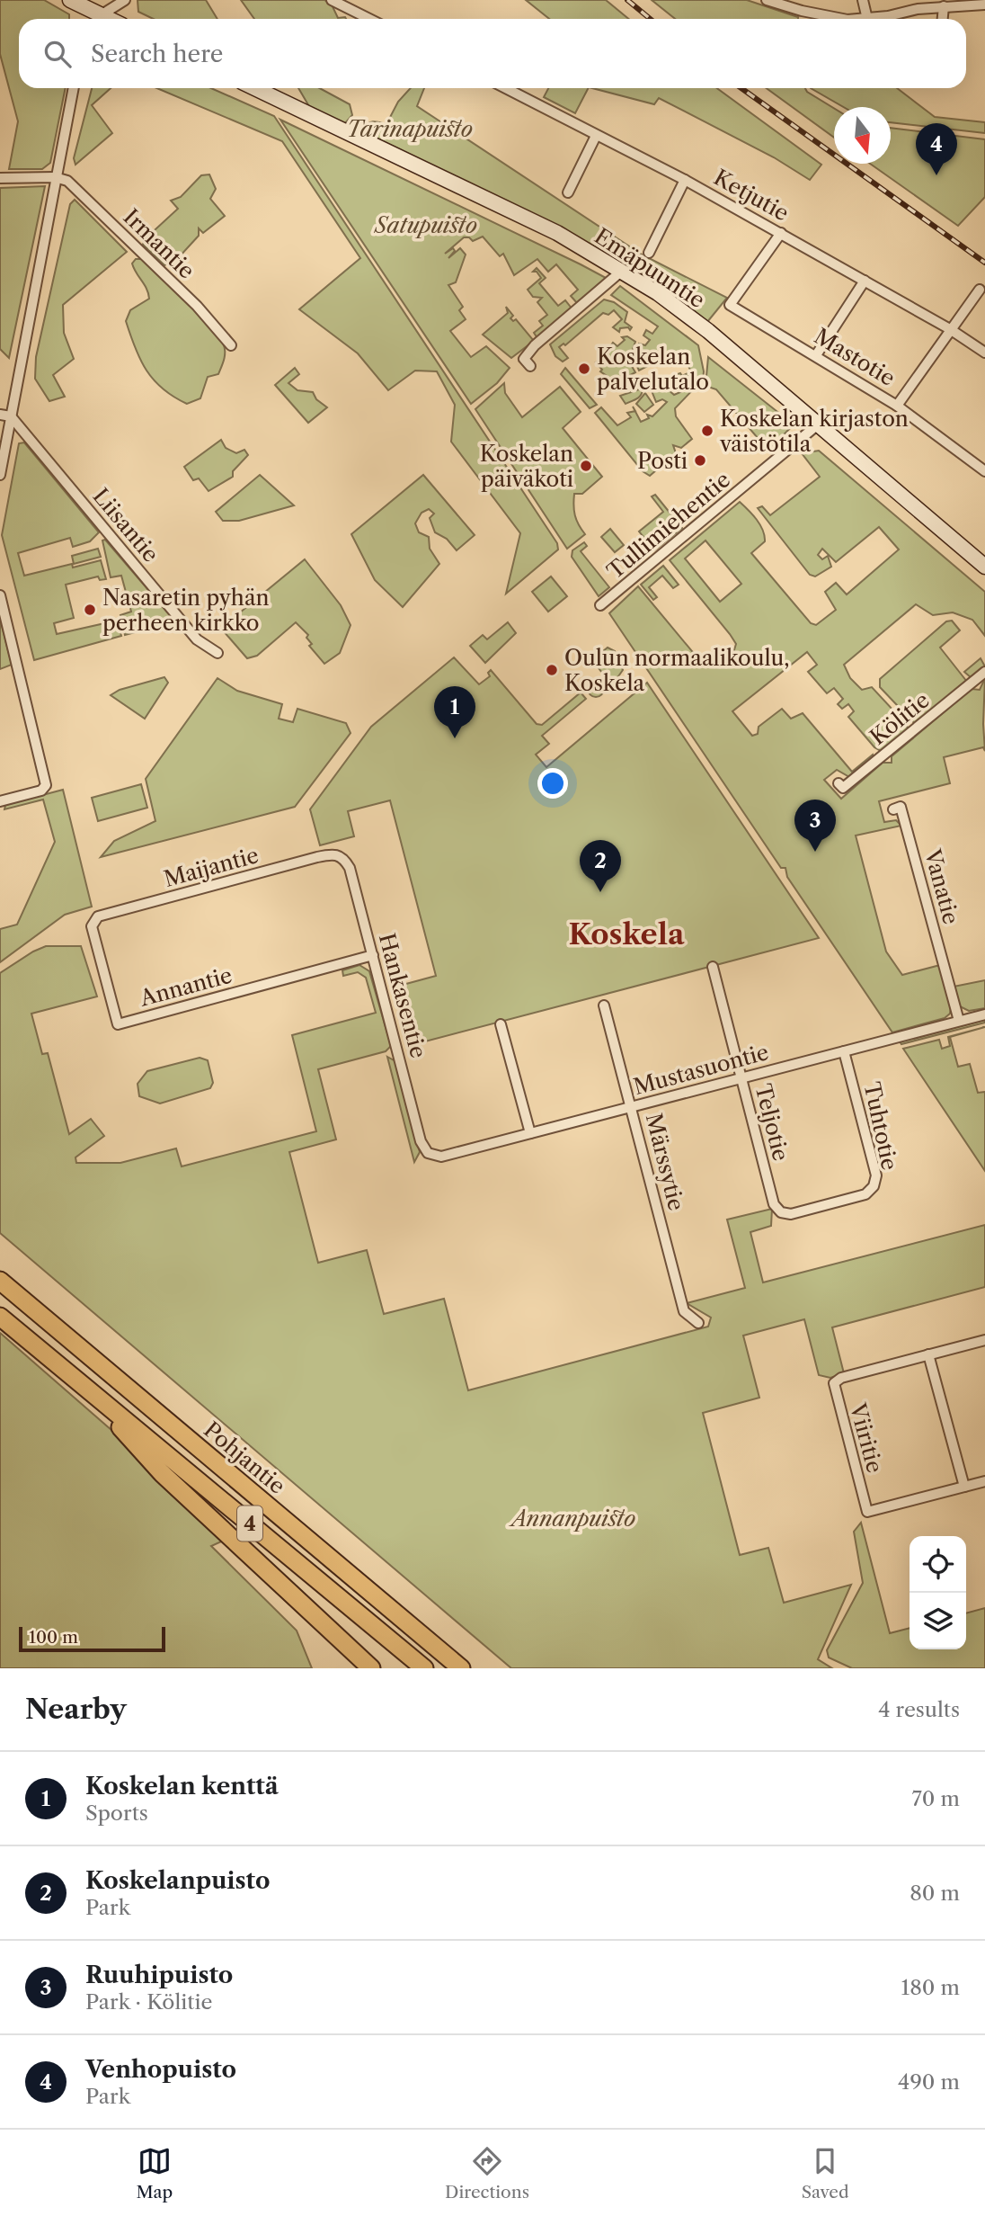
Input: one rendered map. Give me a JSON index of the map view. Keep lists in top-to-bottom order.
{
  "streets": {
    "highway": ["Pohjantie", "4"],
    "street": [
      "Ketjutie",
      "Irmantie",
      "Emäpuuntie",
      "Mastotie",
      "Liisantie",
      "Tullimiehentie",
      "Kölitie",
      "Maijantie",
      "Vanatie",
      "Annantie",
      "Hankasentie",
      "Mustasuontie",
      "Teljotie",
      "Tuhtotie",
      "Märssytie",
      "Viiritie"
    ]
  },
  "crossings": [
    ["Ketjutie", "Mastotie"],
    ["Emäpuuntie", "Tullimiehentie"],
    ["Maijantie", "Annantie"],
    ["Maijantie", "Hankasentie"],
    ["Vanatie", "Mustasuontie"],
    ["Annantie", "Hankasentie"],
    ["Hankasentie", "Mustasuontie"],
    ["Mustasuontie", "Teljotie"],
    ["Mustasuontie", "Tuhtotie"],
    ["Mustasuontie", "Märssytie"],
    ["Teljotie", "Tuhtotie"]
  ],
  "districts": ["Koskela"],
  "parks": ["Tarinapuisto", "Satupuisto", "Annanpuisto"],
  "places": [
    "Koskelan palvelutalo",
    "Koskelan kirjaston väistötila",
    "Posti",
    "Koskelan päiväkoti",
    "Nasaretin pyhän perheen kirkko",
    "Oulun normaalikoulu, Koskela"
  ],
  "scale_bar": "100 m",
  "north": "bottom",
  "page": {
    "search": "Search here",
    "pins": [
      "4",
      "1",
      "3",
      "2"
    ],
    "scale": "100 m",
    "heading": ["Nearby", "4 results"],
    "list": [
      {
        "mark": "1",
        "name": "Koskelan kenttä",
        "note": "Sports",
        "value": "70 m"
      },
      {
        "mark": "2",
        "name": "Koskelanpuisto",
        "note": "Park",
        "value": "80 m"
      },
      {
        "mark": "3",
        "name": "Ruuhipuisto",
        "note": "Park · Kölitie",
        "value": "180 m"
      },
      {
        "mark": "4",
        "name": "Venhopuisto",
        "note": "Park",
        "value": "490 m"
      }
    ],
    "nav": ["Map", "Directions", "Saved"]
  }
}
